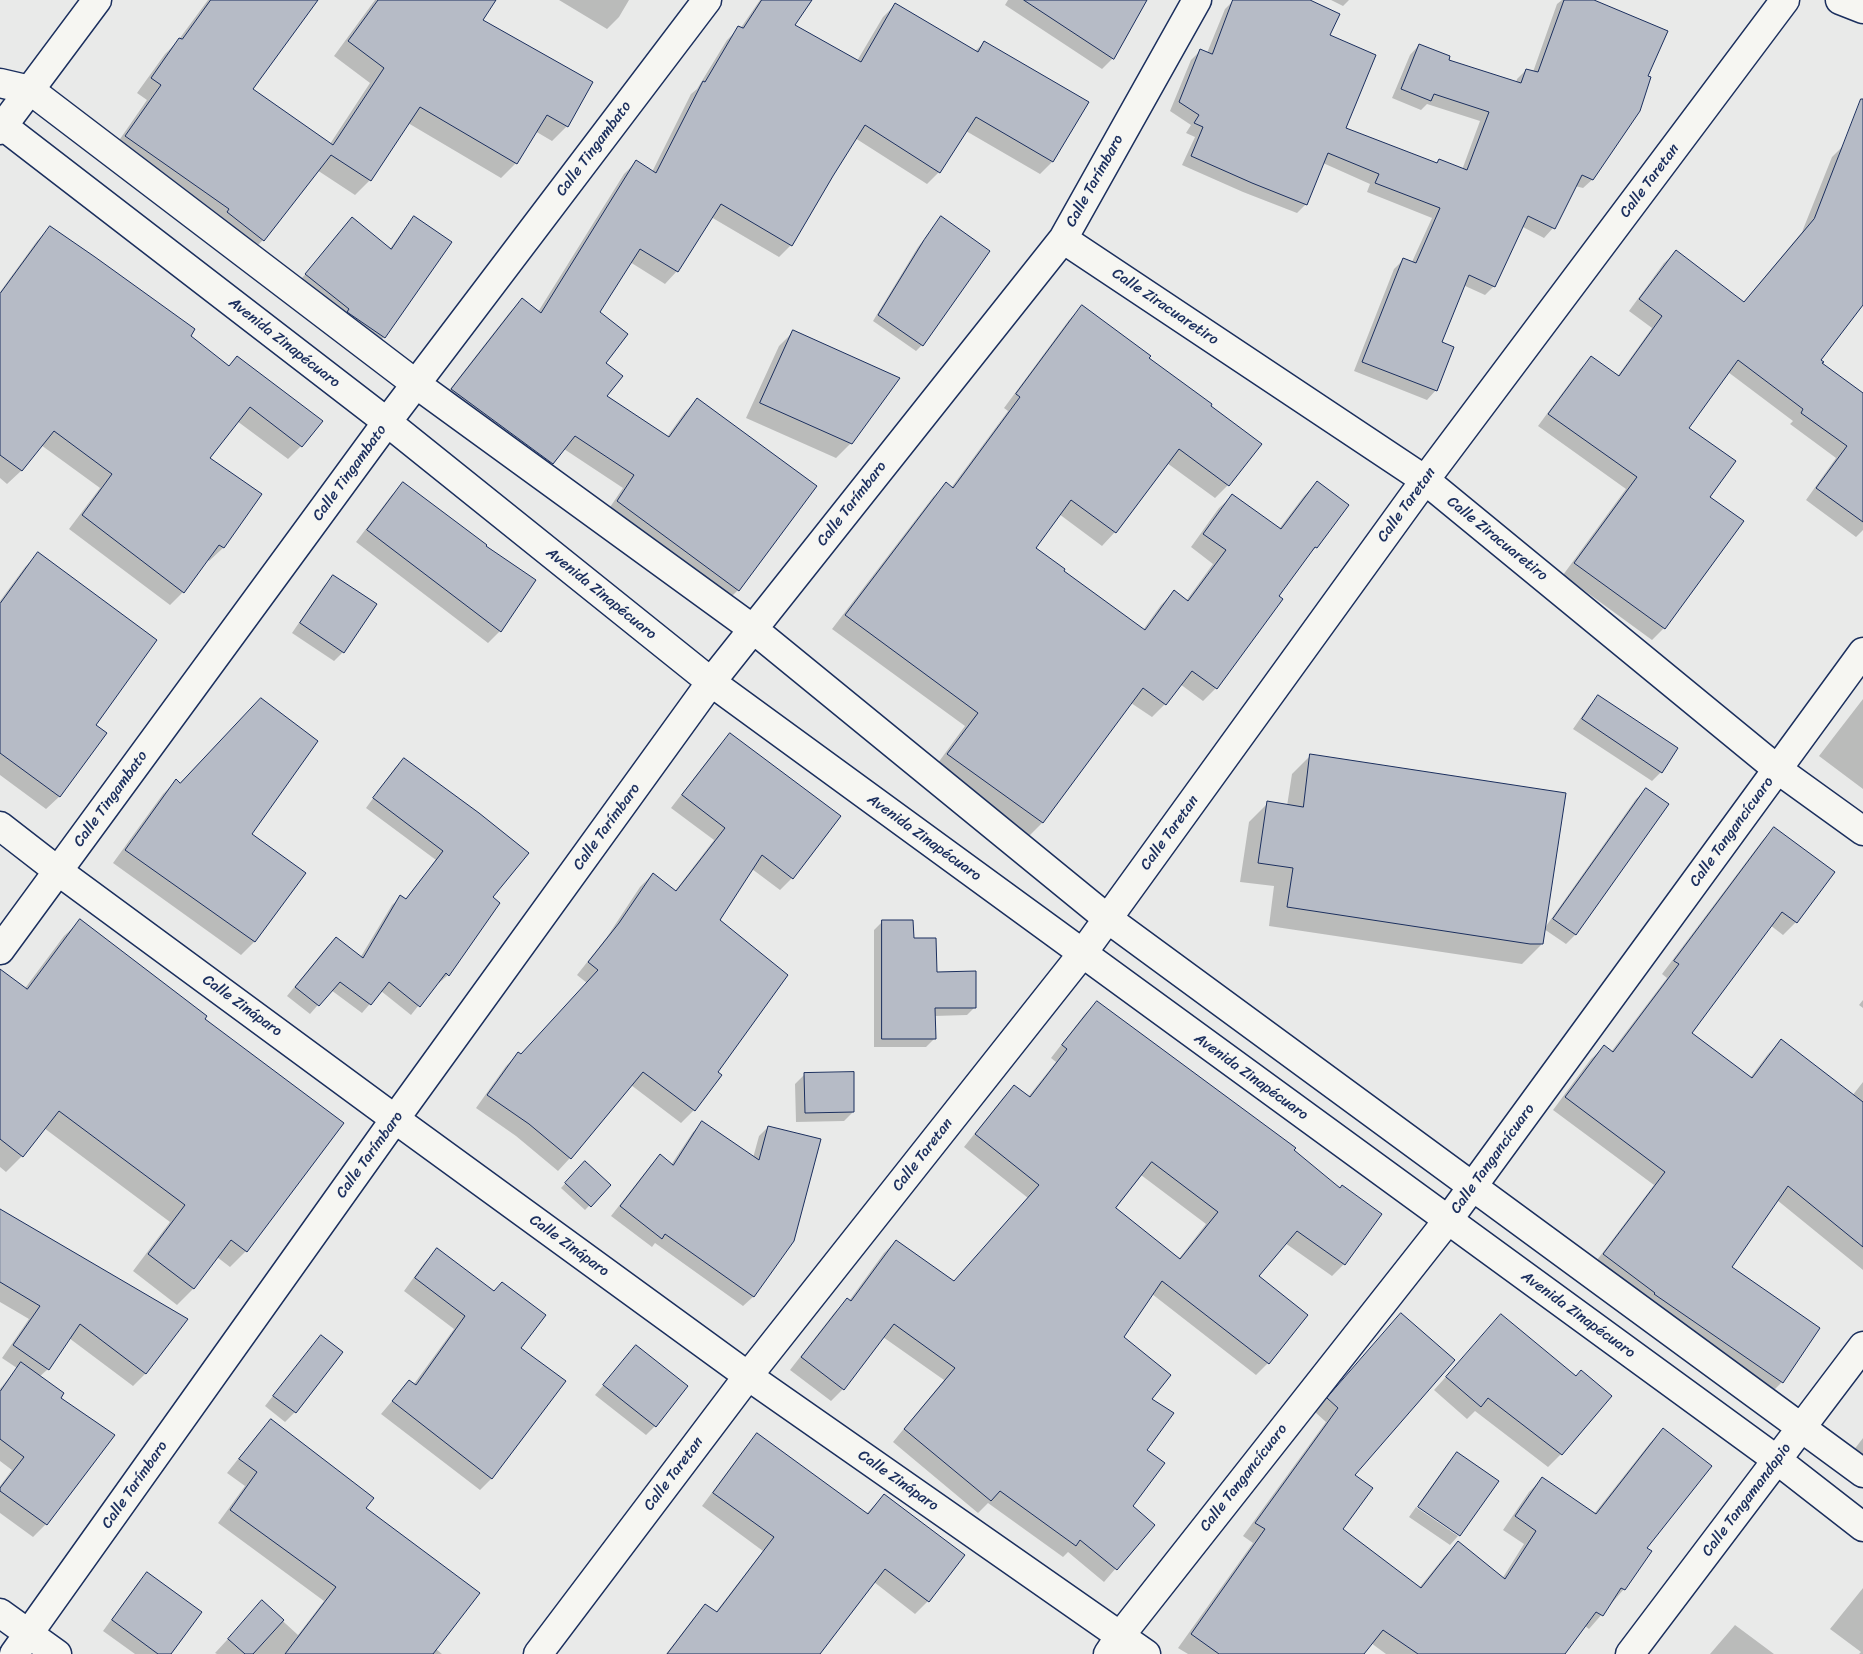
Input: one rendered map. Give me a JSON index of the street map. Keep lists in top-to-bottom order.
{
  "streets": {
    "street": [
      "Calle Tingambato",
      "Calle Tarímbaro",
      "Calle Taretan",
      "Calle Ziracuaretiro",
      "Avenida Zinapécuaro",
      "Calle Tangancícuaro",
      "Calle Zináparo",
      "Calle Tangamandapio"
    ]
  },
  "crossings": [
    ["Calle Tingambato", "Avenida Zinapécuaro"],
    ["Calle Tingambato", "Calle Zináparo"],
    ["Calle Tarímbaro", "Calle Ziracuaretiro"],
    ["Calle Tarímbaro", "Avenida Zinapécuaro"],
    ["Calle Tarímbaro", "Calle Zináparo"],
    ["Calle Taretan", "Calle Ziracuaretiro"],
    ["Calle Taretan", "Avenida Zinapécuaro"],
    ["Calle Taretan", "Calle Zináparo"],
    ["Calle Ziracuaretiro", "Calle Tangancícuaro"],
    ["Avenida Zinapécuaro", "Calle Tangancícuaro"],
    ["Avenida Zinapécuaro", "Calle Tangamandapio"],
    ["Calle Tangancícuaro", "Calle Zináparo"]
  ]
}
